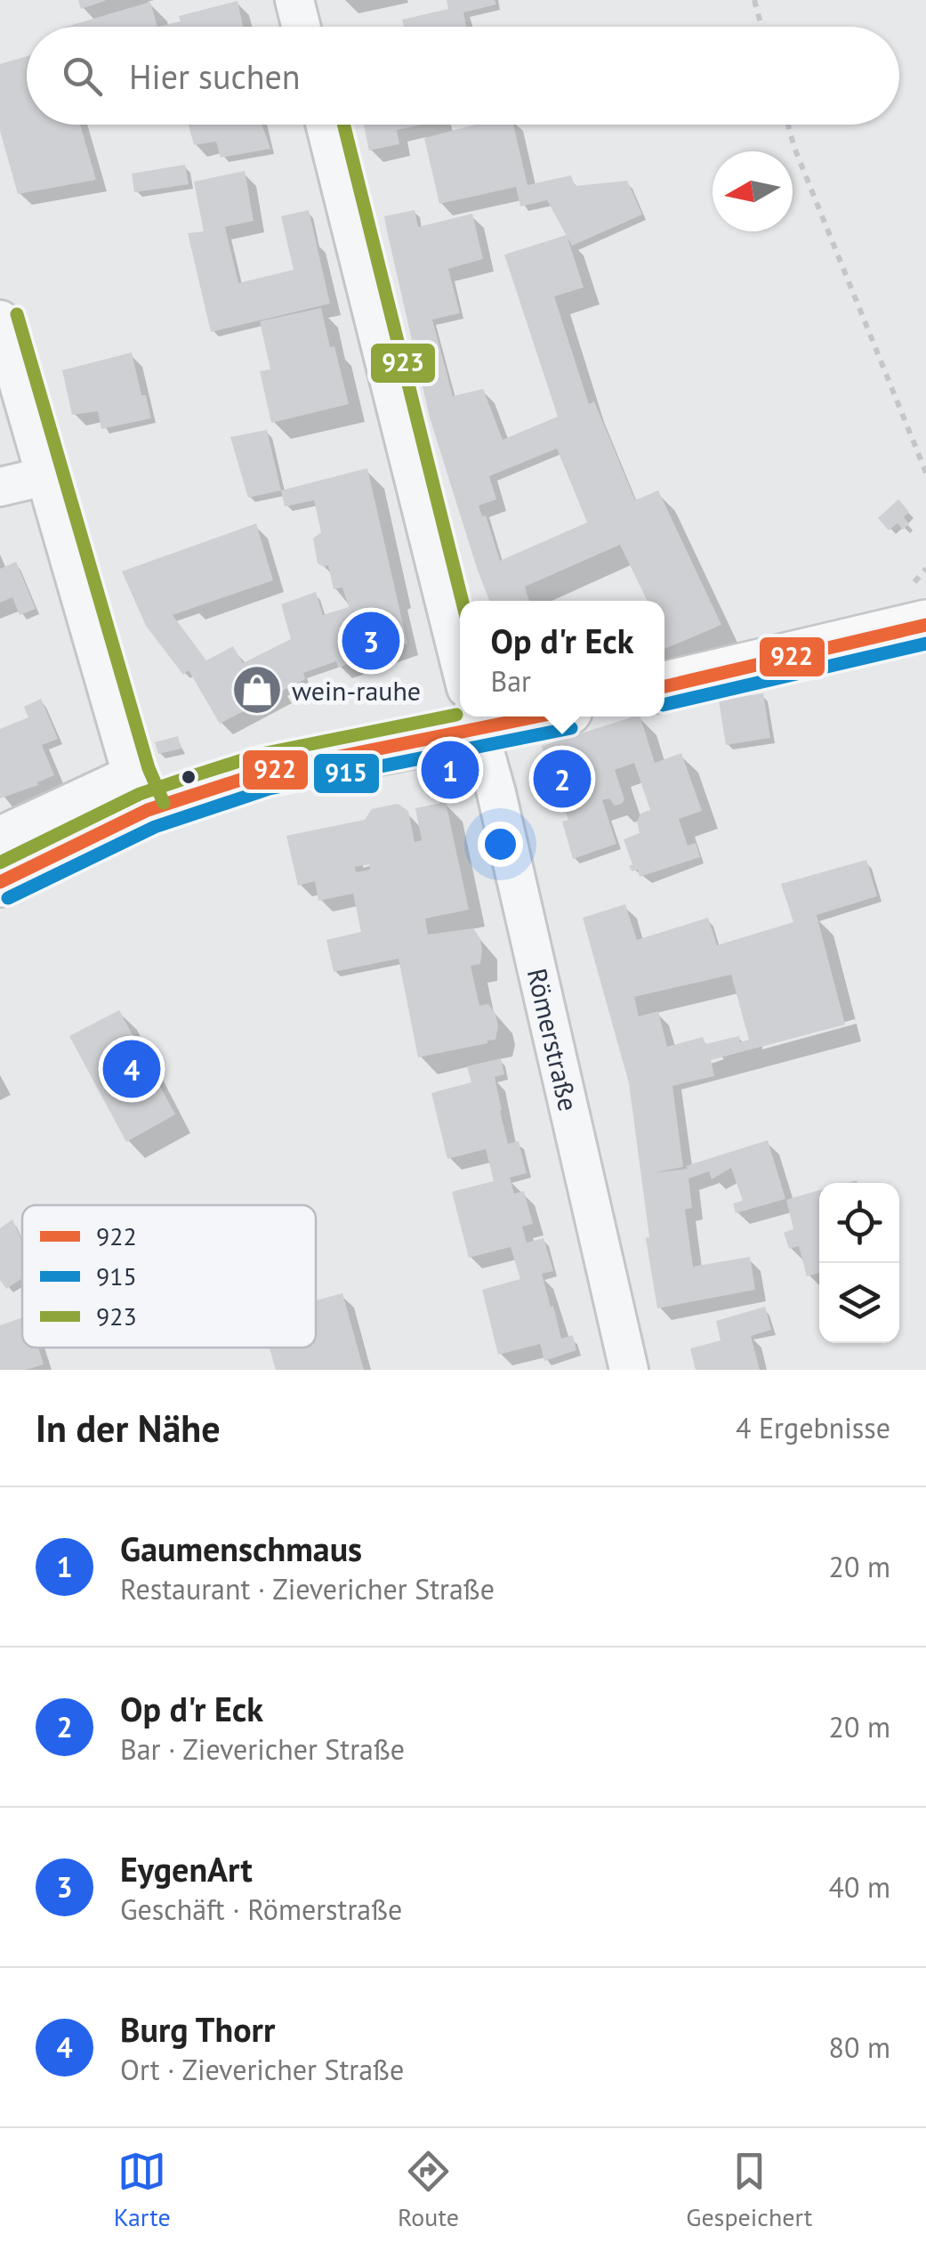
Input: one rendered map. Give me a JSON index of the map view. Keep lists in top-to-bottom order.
{
  "streets": {
    "street": ["Römerstraße"]
  },
  "places": {
    "shop": ["wein-rauhe"]
  },
  "lines": ["transit line 923", "transit line 922", "transit line 915"],
  "legend": ["922", "915", "923"],
  "north": "left",
  "page": {
    "search": "Hier suchen",
    "popup": ["Op d'r Eck", "Bar"],
    "pins": [
      "3",
      "1",
      "2",
      "4"
    ],
    "heading": ["In der Nähe", "4 Ergebnisse"],
    "list": [
      {
        "mark": "1",
        "name": "Gaumenschmaus",
        "note": "Restaurant · Zievericher Straße",
        "value": "20 m"
      },
      {
        "mark": "2",
        "name": "Op d'r Eck",
        "note": "Bar · Zievericher Straße",
        "value": "20 m"
      },
      {
        "mark": "3",
        "name": "EygenArt",
        "note": "Geschäft · Römerstraße",
        "value": "40 m"
      },
      {
        "mark": "4",
        "name": "Burg Thorr",
        "note": "Ort · Zievericher Straße",
        "value": "80 m"
      }
    ],
    "nav": ["Karte", "Route", "Gespeichert"]
  }
}
